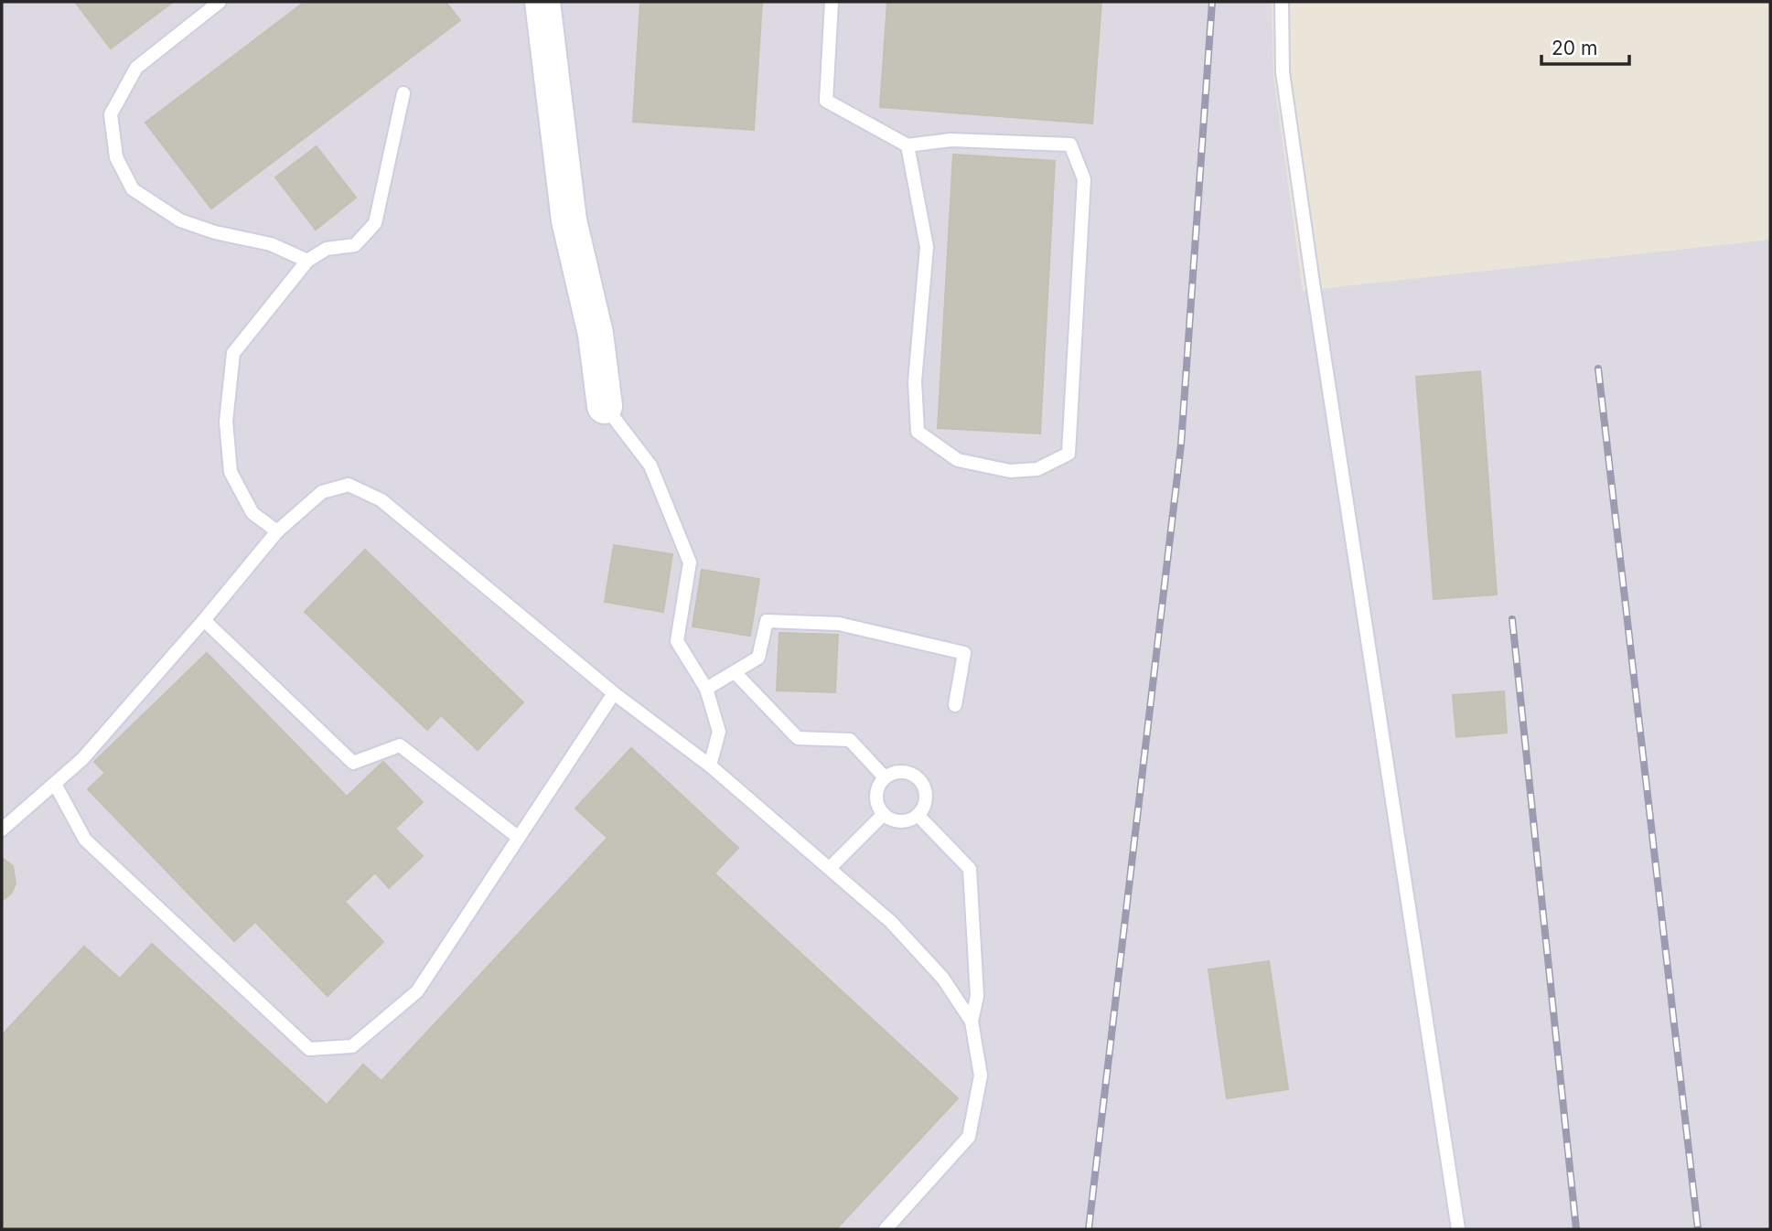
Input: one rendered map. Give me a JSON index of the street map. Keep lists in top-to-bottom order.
{
  "scale_bar": "20 m"
}
